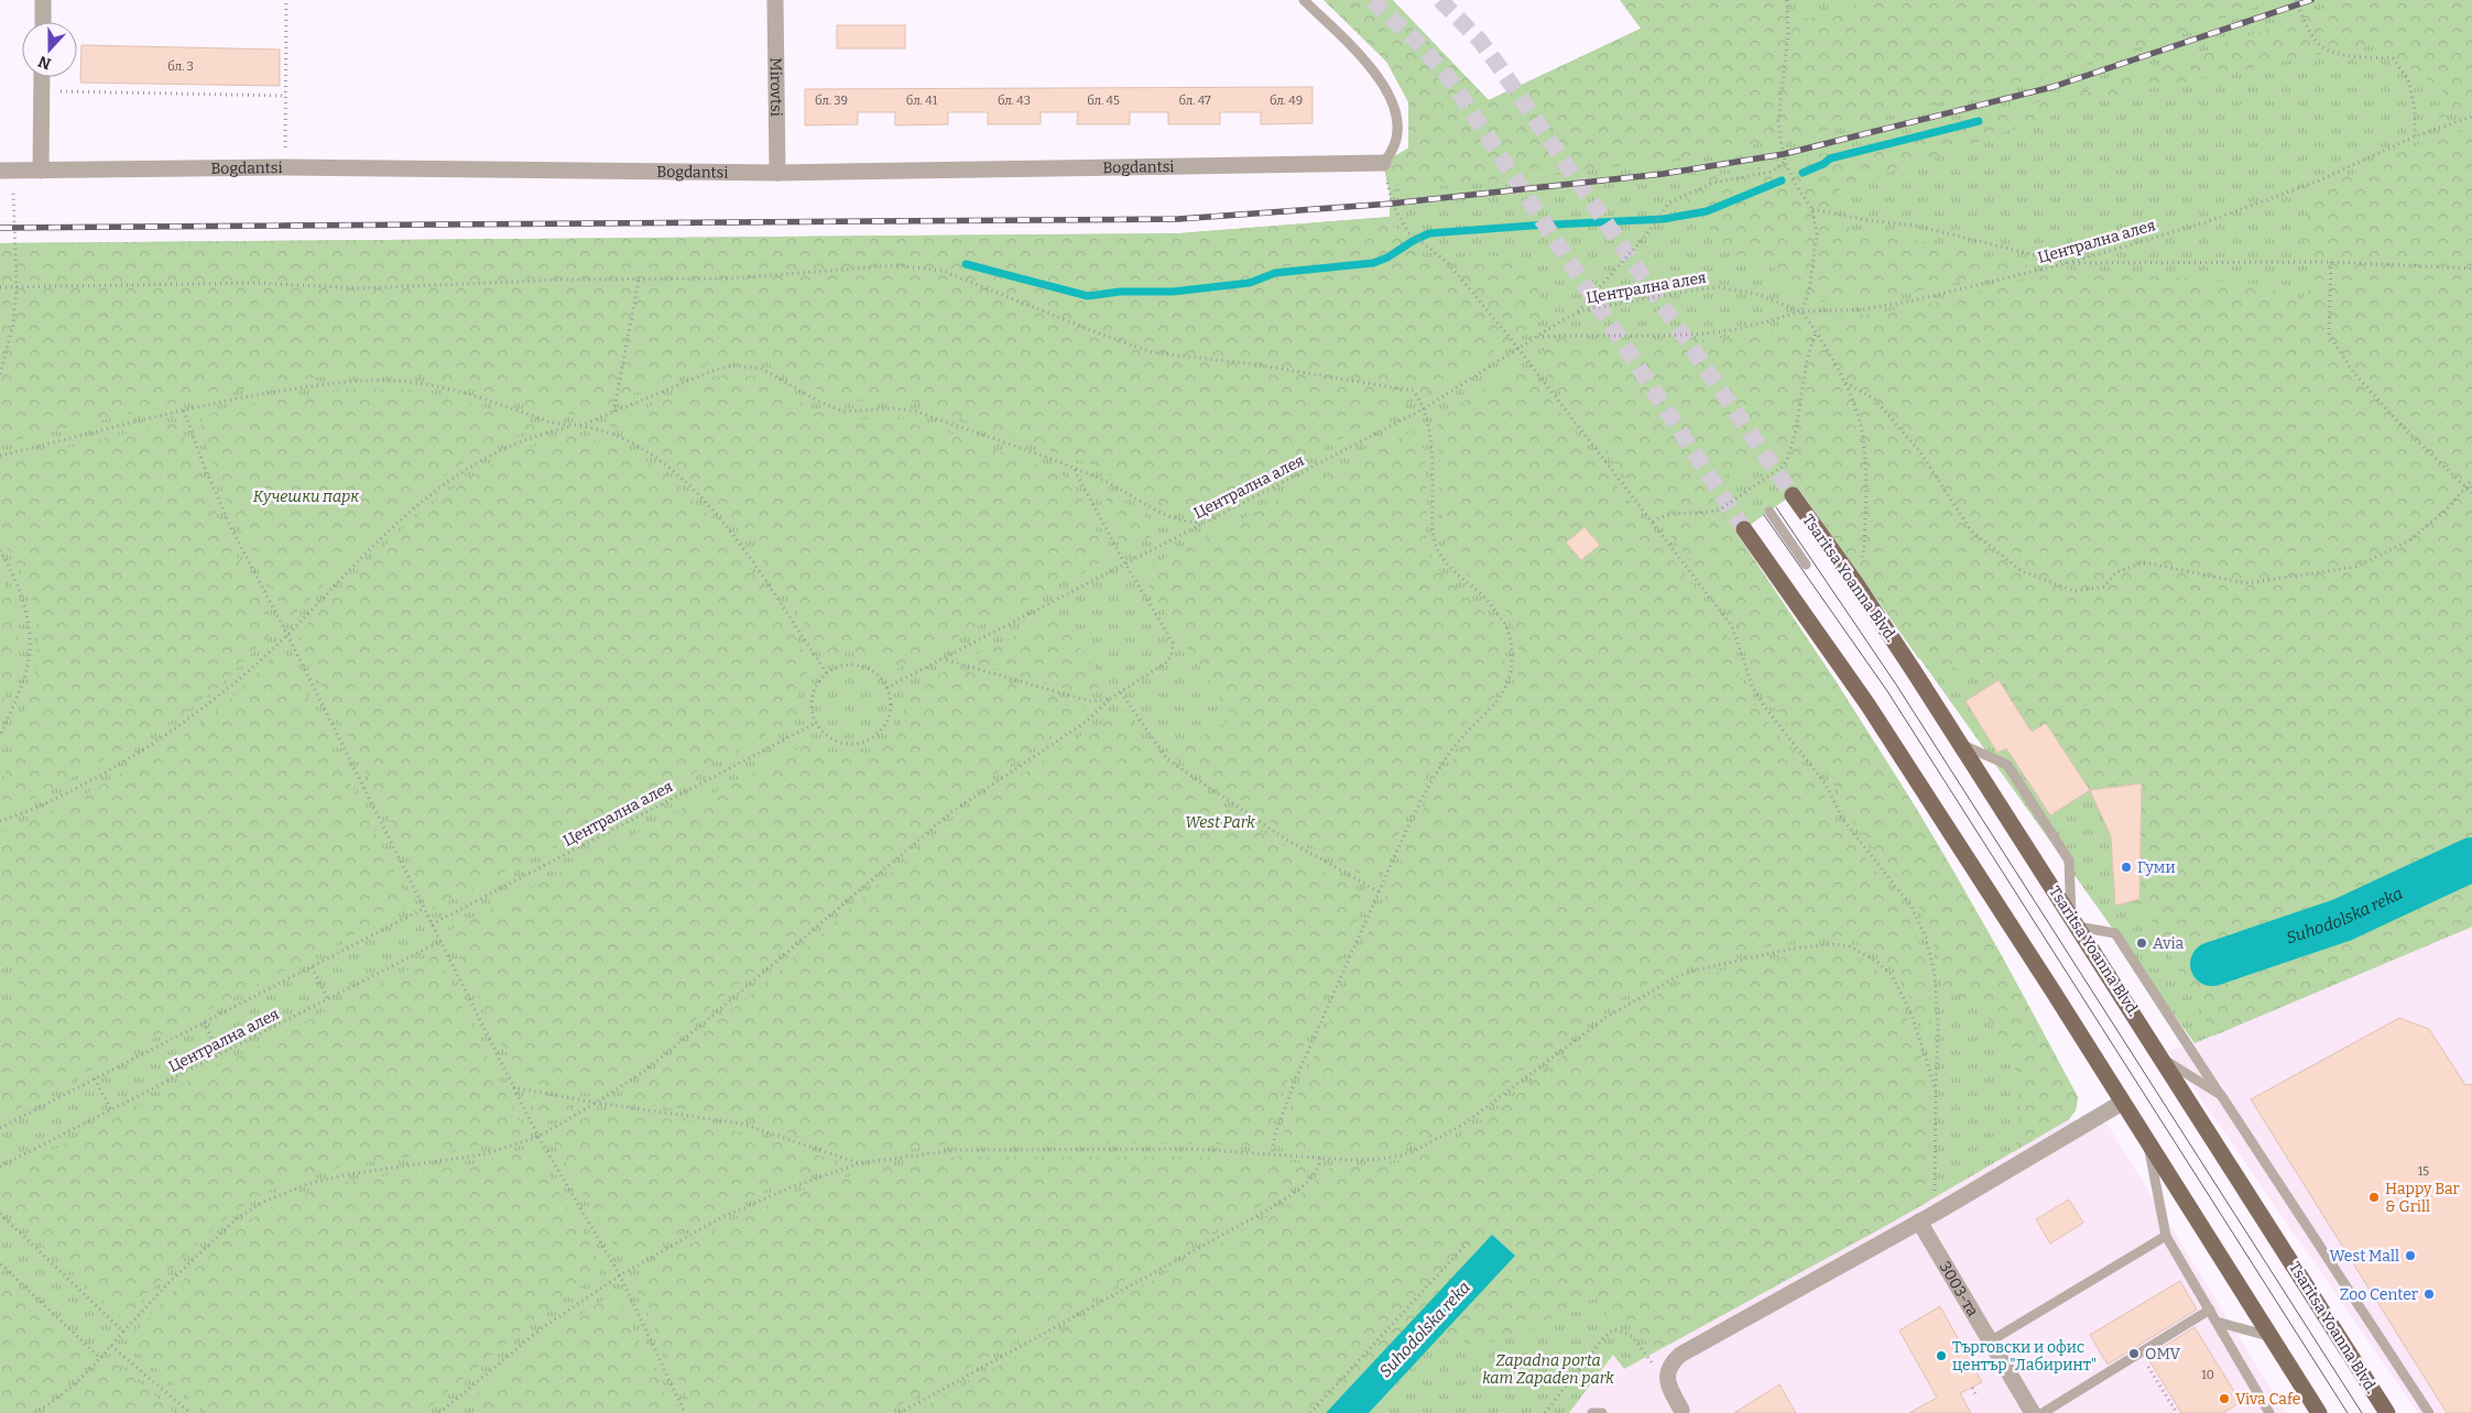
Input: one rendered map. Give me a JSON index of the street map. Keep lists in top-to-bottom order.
{
  "streets": {
    "main road": ["Tsaritsa Yoanna Blvd."],
    "street": ["Mirovtsi", "Bogdantsi", "3003-та"],
    "path": ["Централна алея"]
  },
  "crossings": [
    ["Mirovtsi", "Bogdantsi"]
  ],
  "water": ["Suhodolska reka"],
  "parks": ["Кучешки парк", "West Park", "Zapadna porta kam Zapaden park"],
  "places": [
    "Гуми",
    "Avia",
    "Happy Bar & Grill",
    "West Mall",
    "Zoo Center",
    "OMV",
    "Търговски и офис център \"Лабиринт\"",
    "Viva Cafe"
  ],
  "house_numbers": [
    "бл. 3",
    "бл. 39",
    "бл. 41",
    "бл. 43",
    "бл. 45",
    "бл. 47",
    "бл. 49",
    "15",
    "10"
  ],
  "north": "bottom"
}
